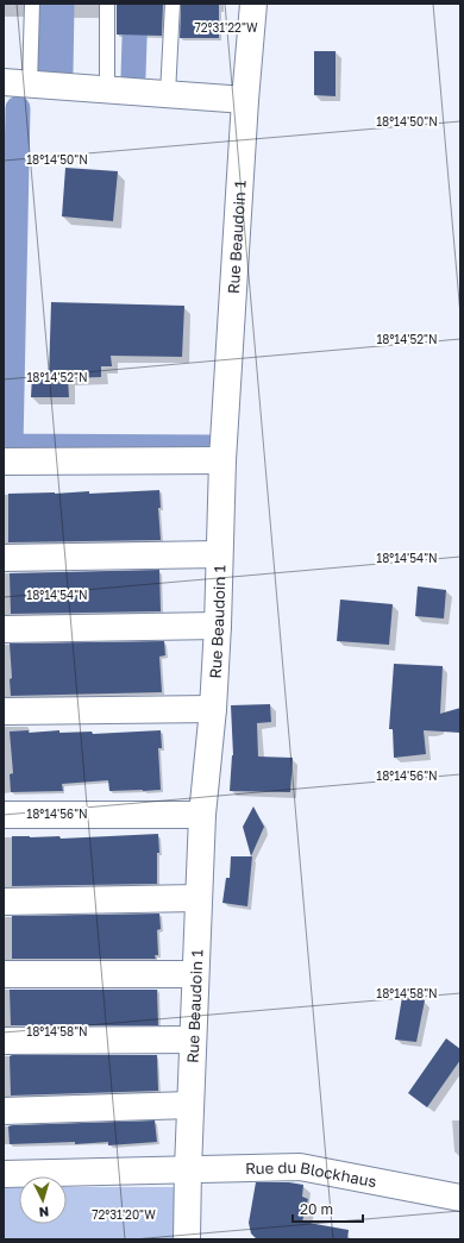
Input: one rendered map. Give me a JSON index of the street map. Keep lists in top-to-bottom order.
{
  "streets": {
    "street": ["Rue Beaudoin 1", "Rue du Blockhaus"]
  },
  "crossings": [
    ["Rue Beaudoin 1", "Rue du Blockhaus"]
  ],
  "scale_bar": "20 m",
  "north": "bottom",
  "coordinates": [
    "72°31'22\"W",
    "18°14'50\"N",
    "18°14'52\"N",
    "18°14'54\"N",
    "18°14'56\"N",
    "18°14'58\"N",
    "72°31'20\"W"
  ]
}
